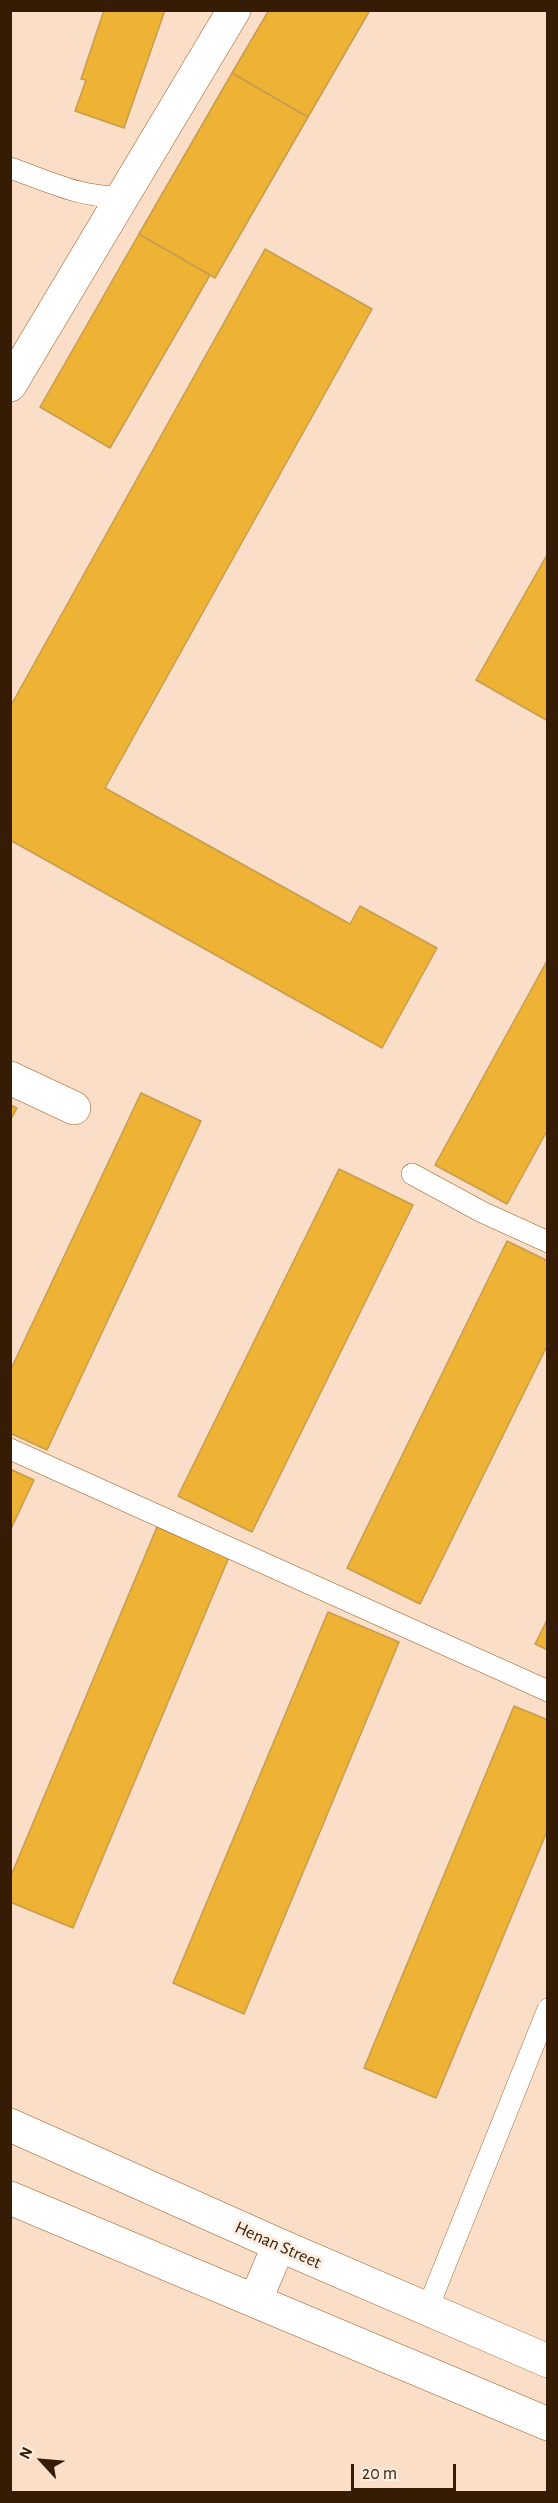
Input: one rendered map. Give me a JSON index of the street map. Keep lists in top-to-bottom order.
{
  "streets": {
    "main road": ["Henan Street"]
  },
  "scale_bar": "20 m",
  "north": "top left"
}
